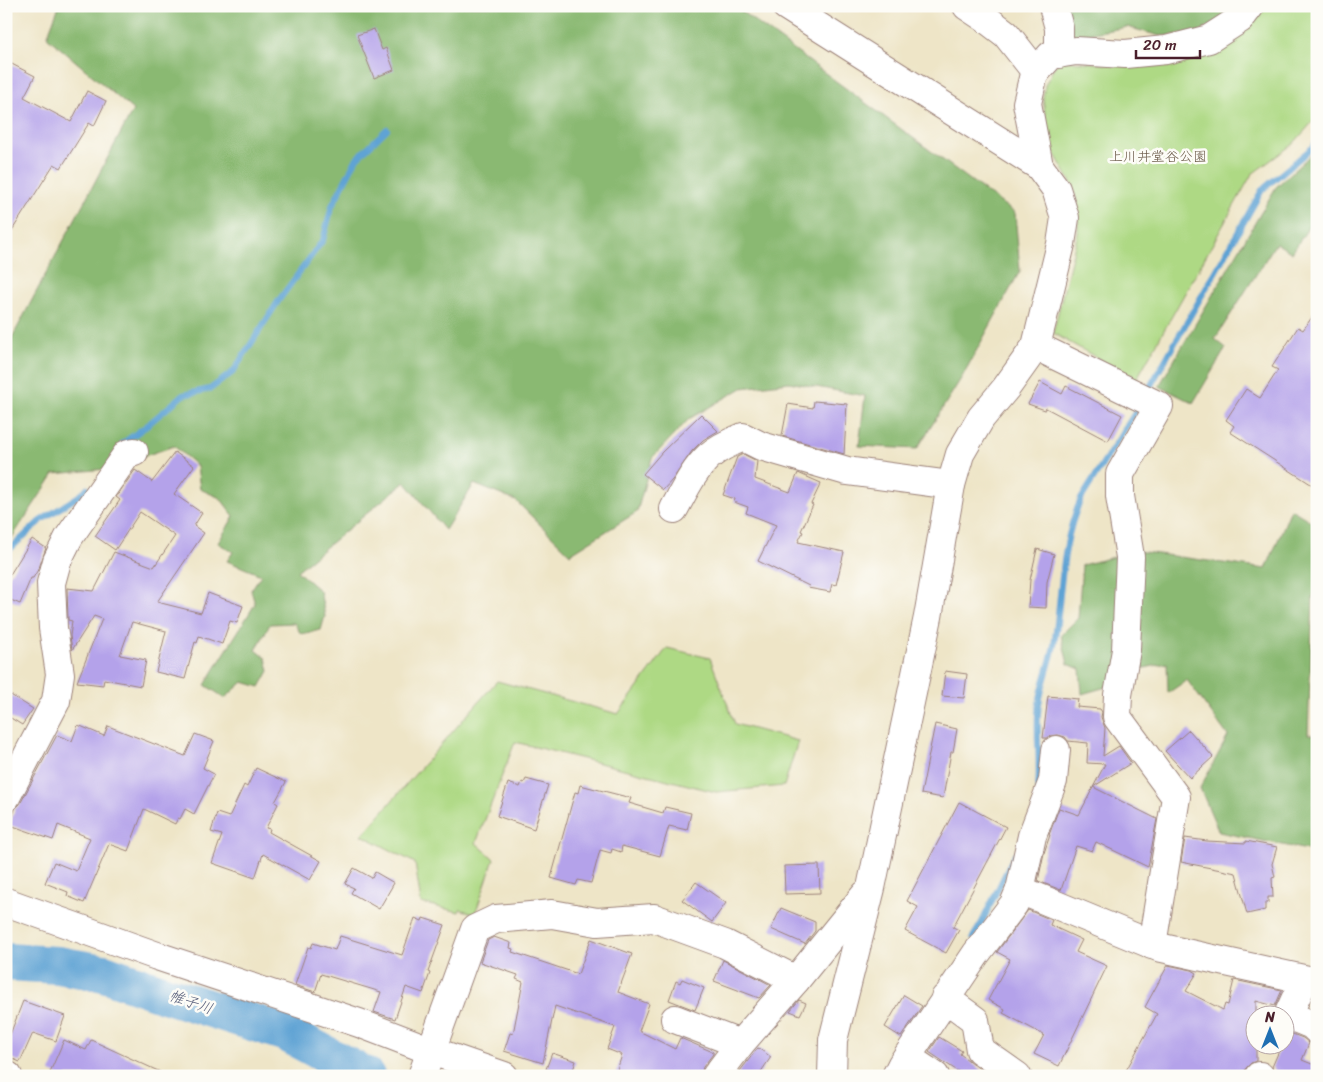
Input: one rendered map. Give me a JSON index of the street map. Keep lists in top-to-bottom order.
{
  "water": ["帷子川"],
  "parks": ["上川井堂谷公園"],
  "scale_bar": "20 m",
  "north": "top"
}
